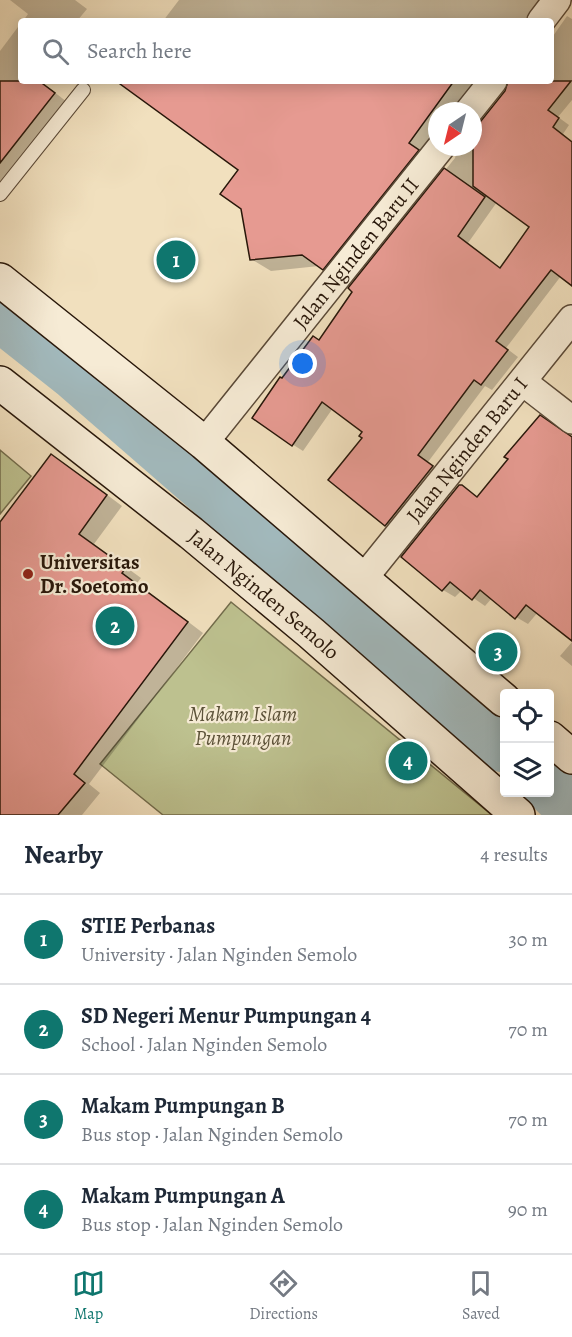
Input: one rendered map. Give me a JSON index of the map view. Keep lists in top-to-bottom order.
{
  "streets": {
    "main road": ["Jalan Nginden Semolo"],
    "street": ["Jalan Nginden Baru II", "Jalan Nginden Baru I"]
  },
  "parks": ["Makam Islam Pumpungan"],
  "places": ["Universitas Dr. Soetomo"],
  "north": "bottom left",
  "page": {
    "search": "Search here",
    "pins": [
      "1",
      "2",
      "3",
      "4"
    ],
    "heading": ["Nearby", "4 results"],
    "list": [
      {
        "mark": "1",
        "name": "STIE Perbanas",
        "note": "University · Jalan Nginden Semolo",
        "value": "30 m"
      },
      {
        "mark": "2",
        "name": "SD Negeri Menur Pumpungan 4",
        "note": "School · Jalan Nginden Semolo",
        "value": "70 m"
      },
      {
        "mark": "3",
        "name": "Makam Pumpungan B",
        "note": "Bus stop · Jalan Nginden Semolo",
        "value": "70 m"
      },
      {
        "mark": "4",
        "name": "Makam Pumpungan A",
        "note": "Bus stop · Jalan Nginden Semolo",
        "value": "90 m"
      }
    ],
    "nav": ["Map", "Directions", "Saved"]
  }
}
